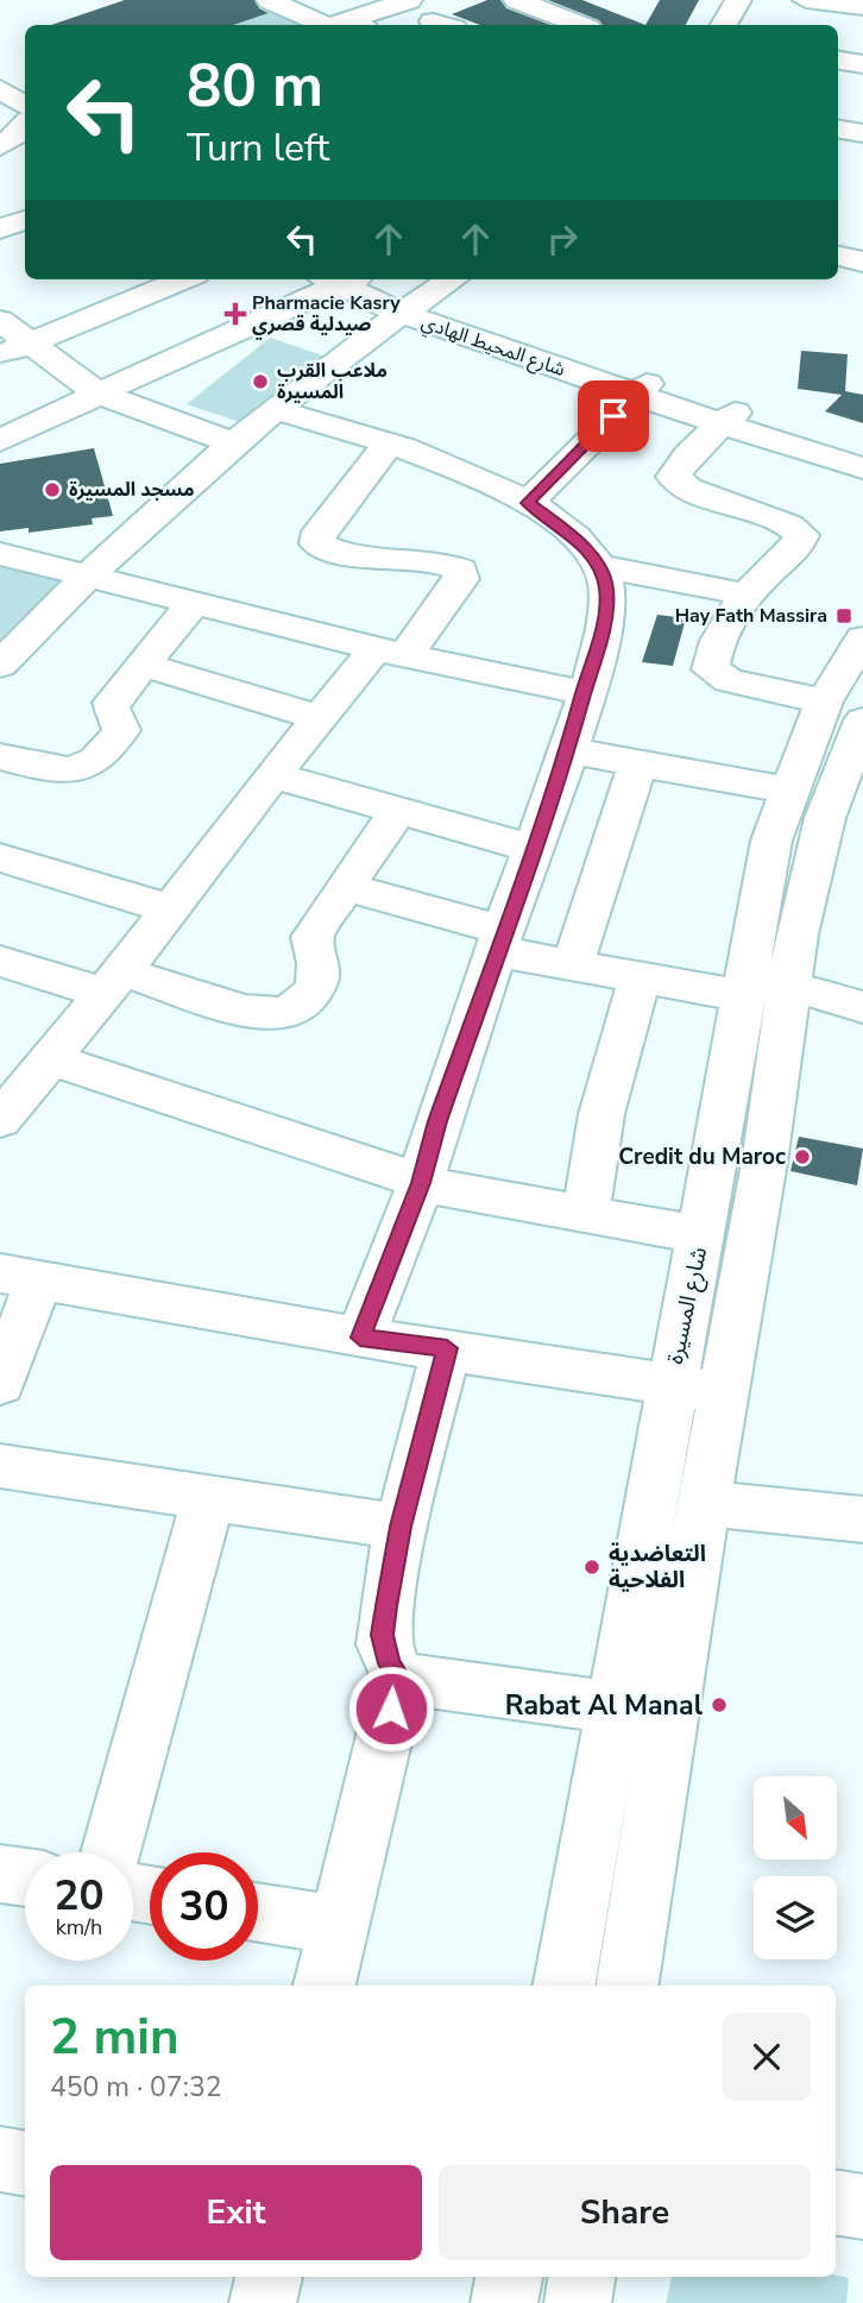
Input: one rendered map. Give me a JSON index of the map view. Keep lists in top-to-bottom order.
{
  "streets": {
    "street": ["شارع المحيط الهادي", "شارع المسيرة"]
  },
  "places": {
    "health": ["Pharmacie Kasry صيدلية قصري"],
    "other": [
      "ملاعب القرب المسيرة",
      "مسجد المسيرة",
      "Credit du Maroc",
      "التعاضدية الفلاحية",
      "Rabat Al Manal"
    ],
    "transit": ["Hay Fath Massira"]
  },
  "north": "bottom right",
  "page": {
    "turn": ["80 m", "Turn left"],
    "speed": "20 km/h",
    "limit": "30",
    "heading": ["2 min", "450 m · 07:32"],
    "buttons": ["Exit", "Share"]
  }
}
